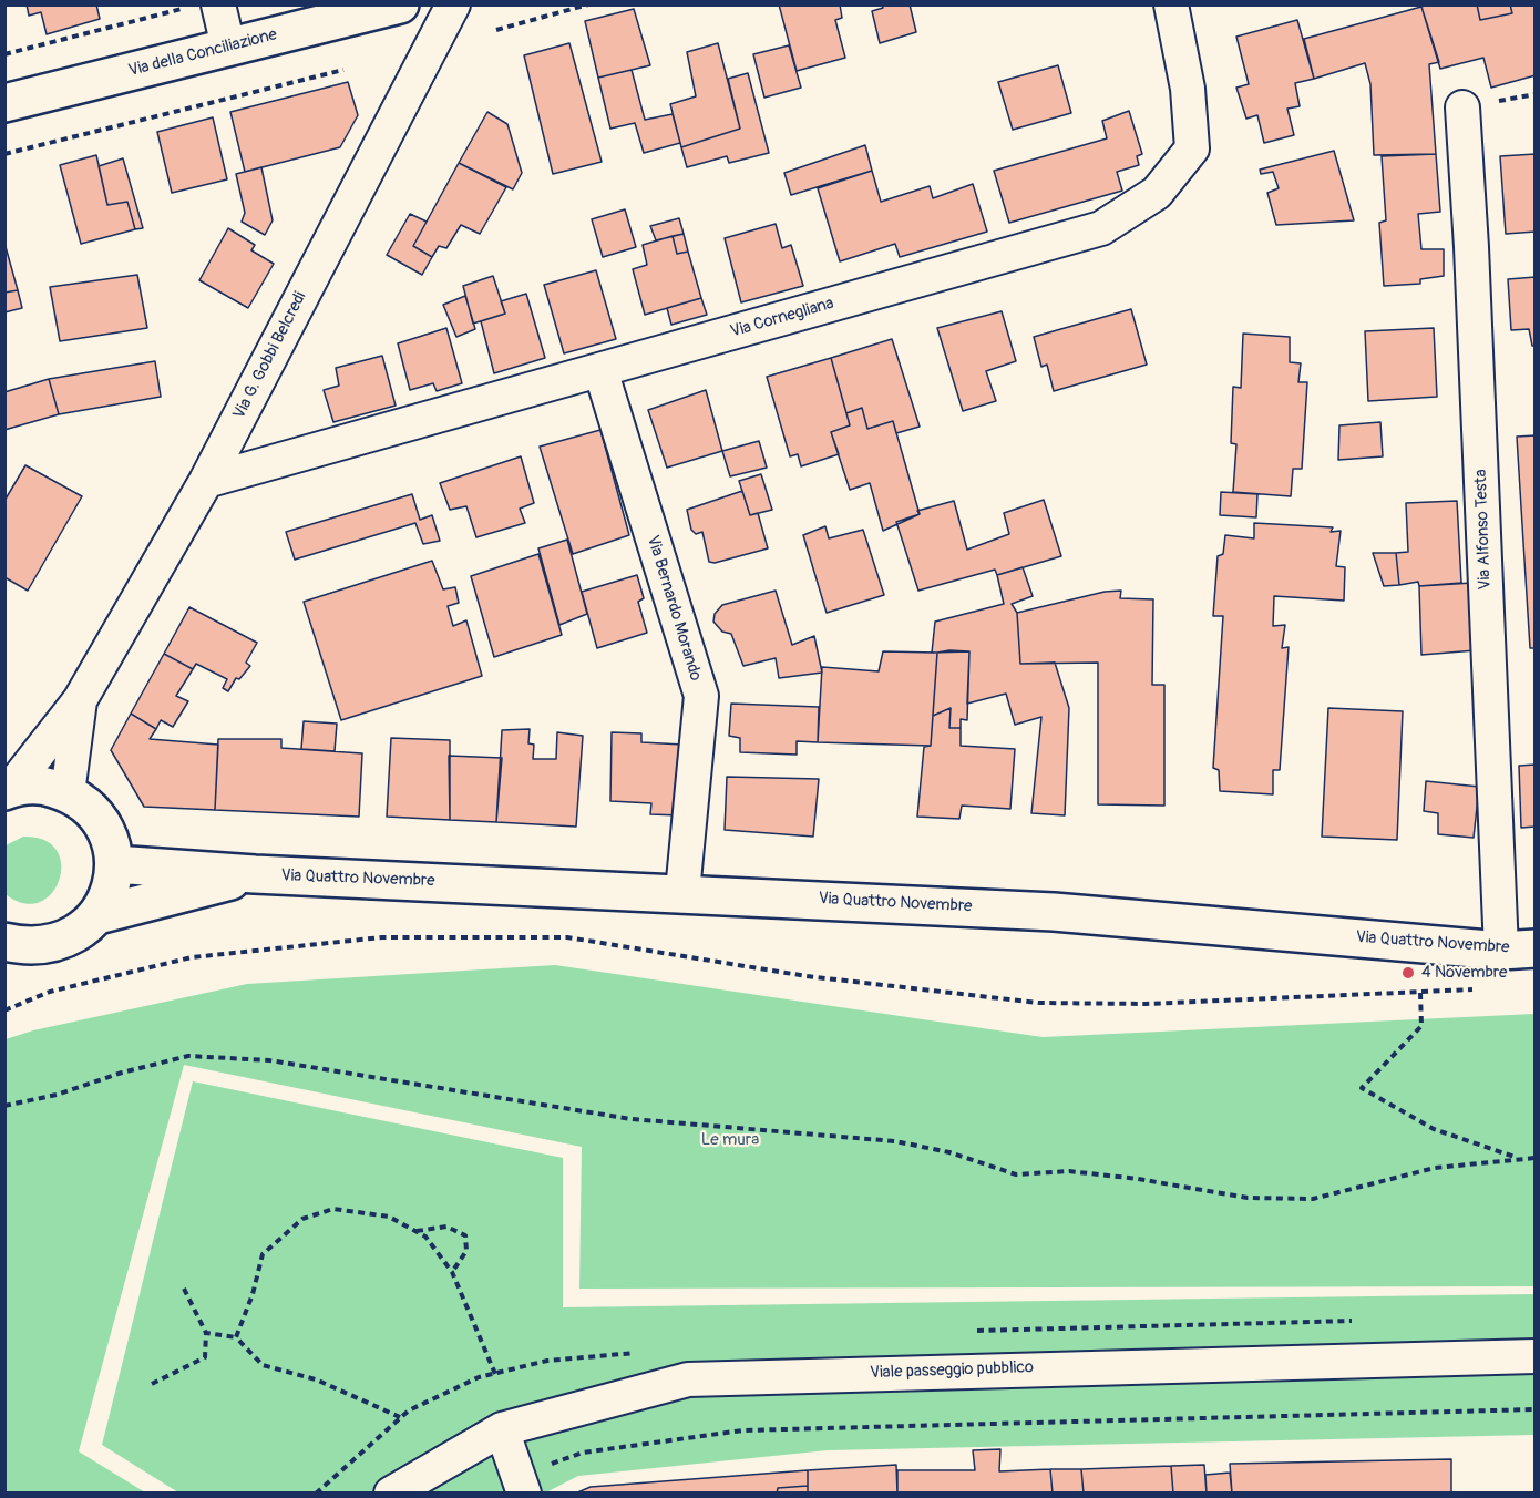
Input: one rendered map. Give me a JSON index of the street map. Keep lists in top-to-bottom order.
{
  "streets": {
    "main road": ["Via della Conciliazione", "Via Quattro Novembre"],
    "street": [
      "Via Cornegliana",
      "Via G. Gobbi Belcredi",
      "Via Alfonso Testa",
      "Via Bernardo Morando",
      "Viale passeggio pubblico"
    ]
  },
  "crossings": [
    ["Via Cornegliana", "Via G. Gobbi Belcredi"],
    ["Via Cornegliana", "Via Bernardo Morando"],
    ["Via Alfonso Testa", "Via Quattro Novembre"],
    ["Via Bernardo Morando", "Via Quattro Novembre"]
  ],
  "parks": ["Le mura"],
  "places": ["4 Novembre"]
}
